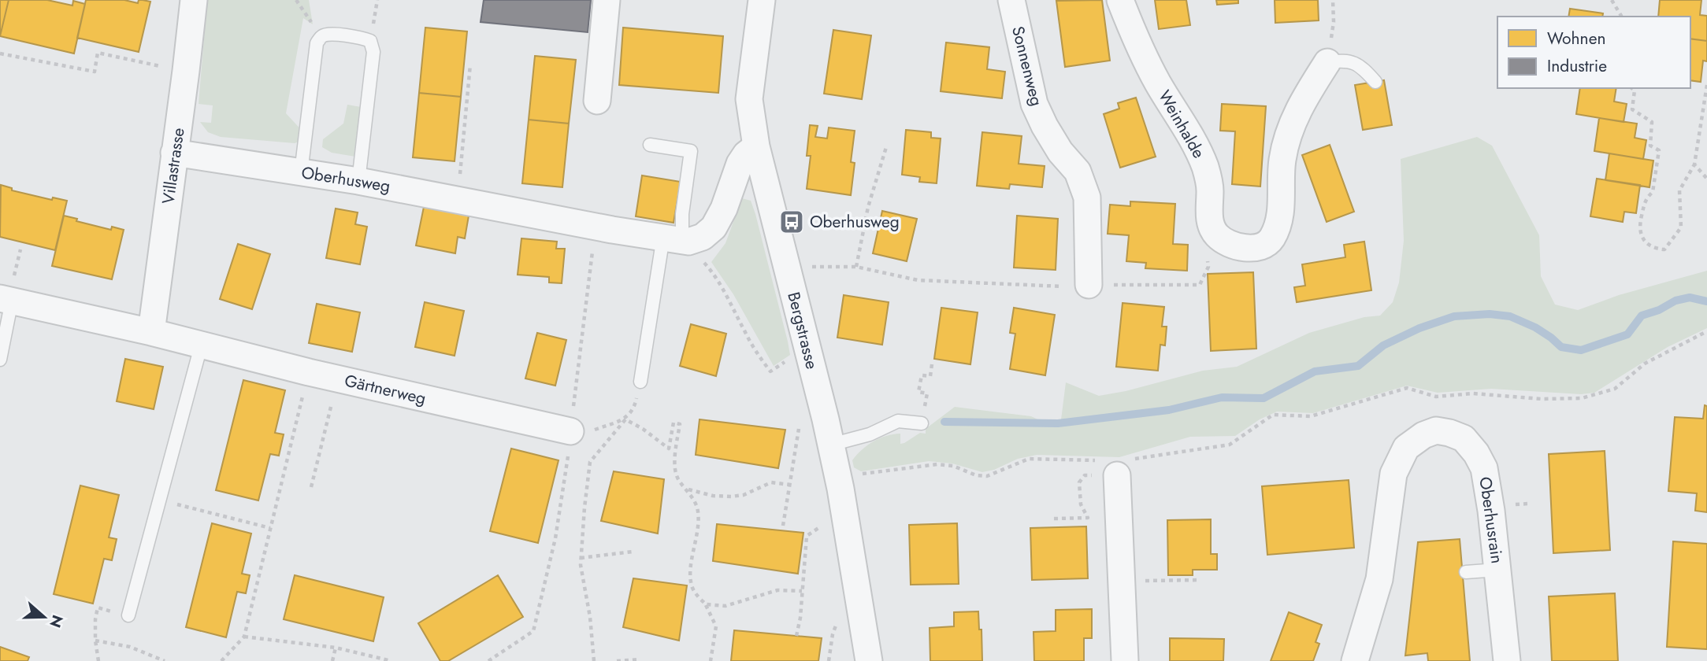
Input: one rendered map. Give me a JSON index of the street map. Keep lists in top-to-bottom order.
{
  "streets": {
    "street": [
      "Sonnenweg",
      "Weinhalde",
      "Villastrasse",
      "Oberhusweg",
      "Bergstrasse",
      "Gärtnerweg",
      "Oberhusrain"
    ]
  },
  "crossings": [
    ["Villastrasse", "Oberhusweg"],
    ["Villastrasse", "Gärtnerweg"]
  ],
  "places": {
    "bus stop": ["Oberhusweg"]
  },
  "legend": ["Wohnen", "Industrie"],
  "north": "right"
}
